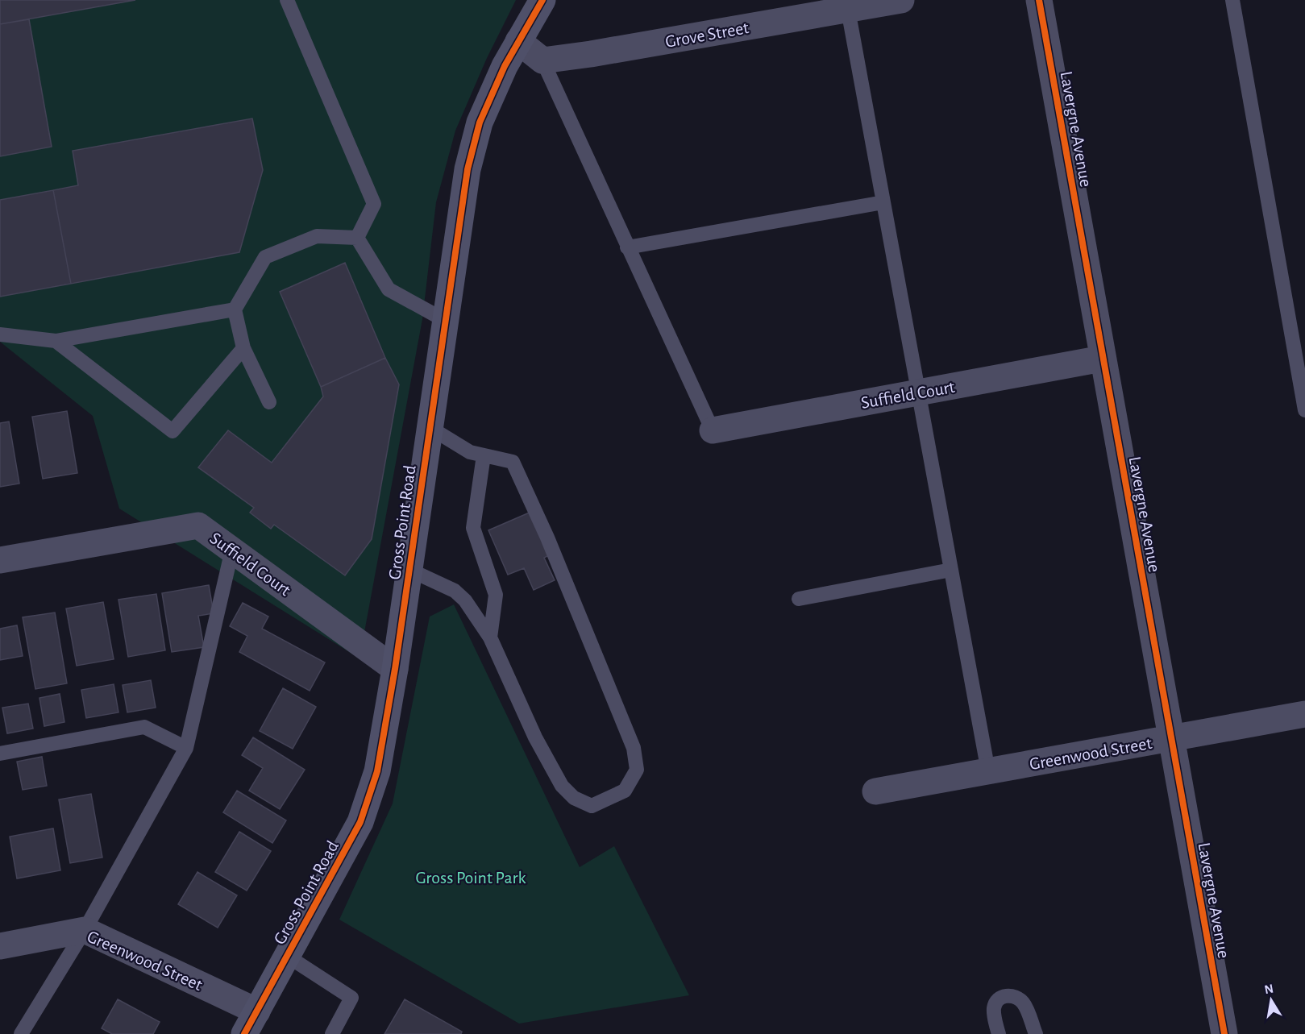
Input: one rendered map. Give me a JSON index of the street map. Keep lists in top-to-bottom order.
{
  "streets": {
    "main road": ["Gross Point Road"],
    "street": [
      "Grove Street",
      "Lavergne Avenue",
      "Suffield Court",
      "Greenwood Street"
    ]
  },
  "crossings": [
    ["Lavergne Avenue", "Suffield Court"],
    ["Lavergne Avenue", "Greenwood Street"],
    ["Suffield Court", "Gross Point Road"],
    ["Gross Point Road", "Greenwood Street"]
  ],
  "parks": ["Gross Point Park"],
  "north": "top"
}
